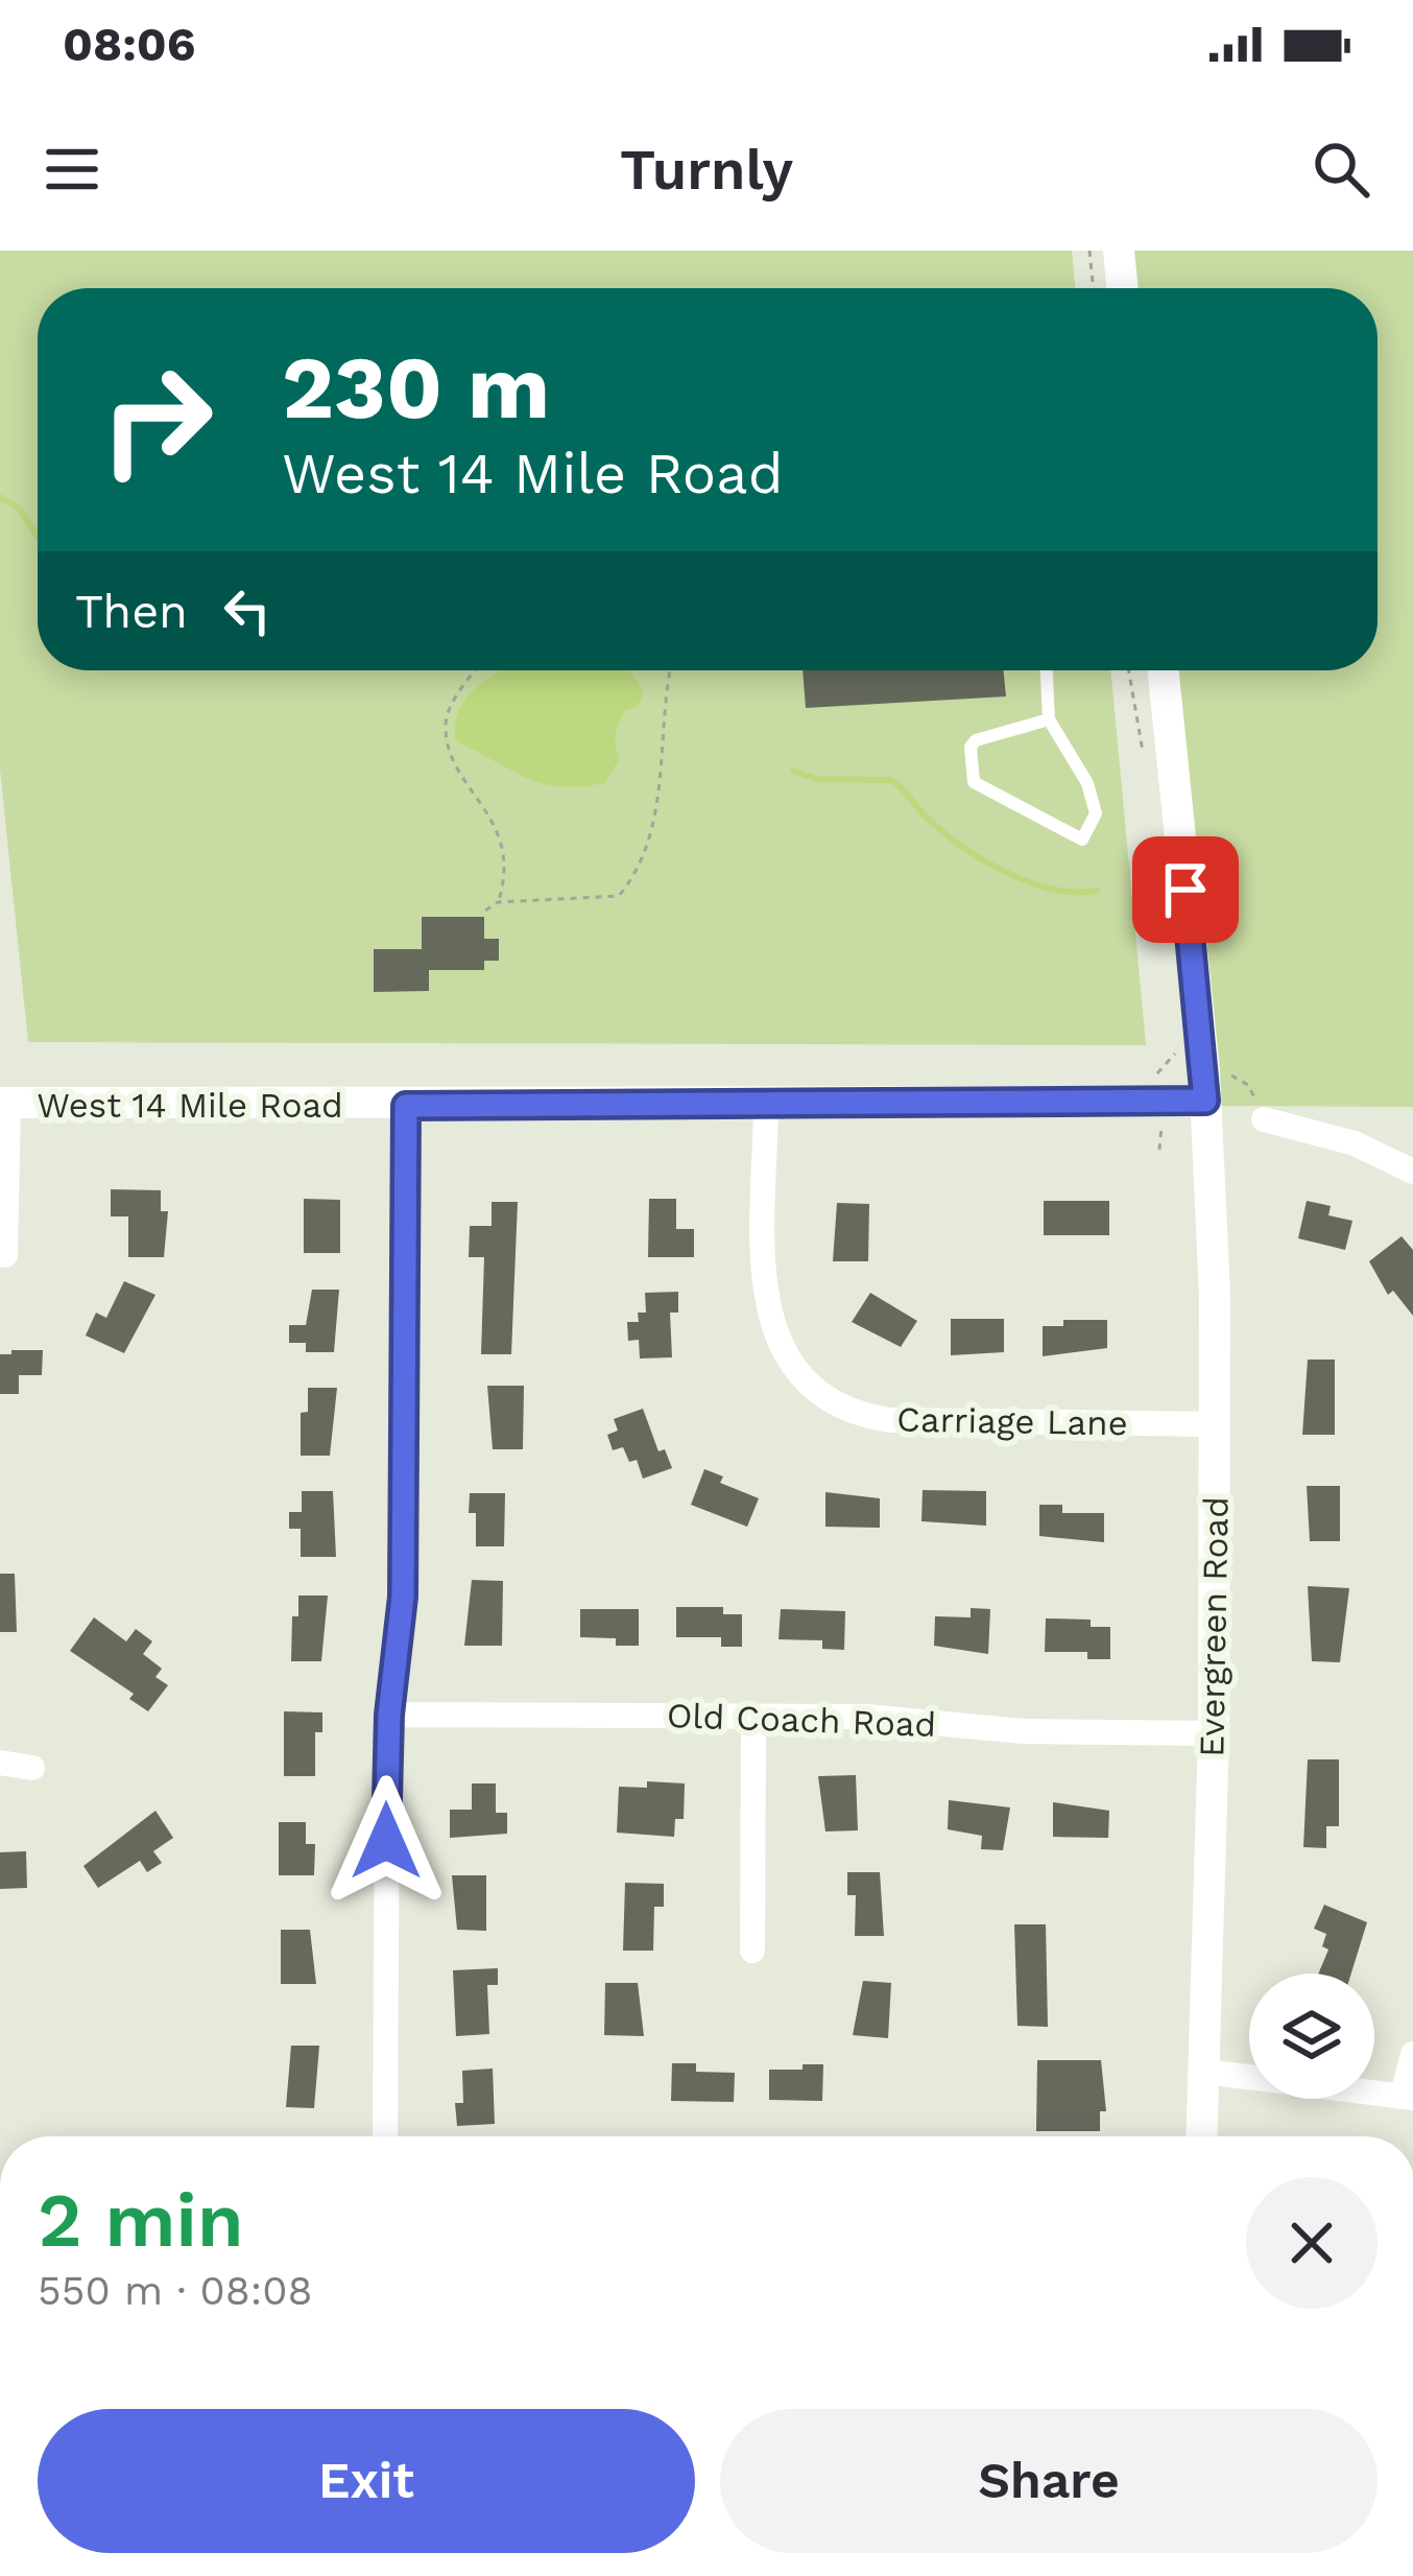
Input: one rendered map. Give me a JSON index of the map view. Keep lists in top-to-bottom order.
{
  "streets": {
    "street": [
      "West 14 Mile Road",
      "Carriage Lane",
      "Evergreen Road",
      "Old Coach Road"
    ]
  },
  "crossings": [
    ["West 14 Mile Road", "Carriage Lane"],
    ["West 14 Mile Road", "Evergreen Road"],
    ["Carriage Lane", "Evergreen Road"],
    ["Evergreen Road", "Old Coach Road"]
  ],
  "page": {
    "status": "08:06",
    "header": "Turnly",
    "turn": ["230 m", "West 14 Mile Road"],
    "then": "Then",
    "heading": ["2 min", "550 m · 08:08"],
    "buttons": ["Exit", "Share"]
  }
}
